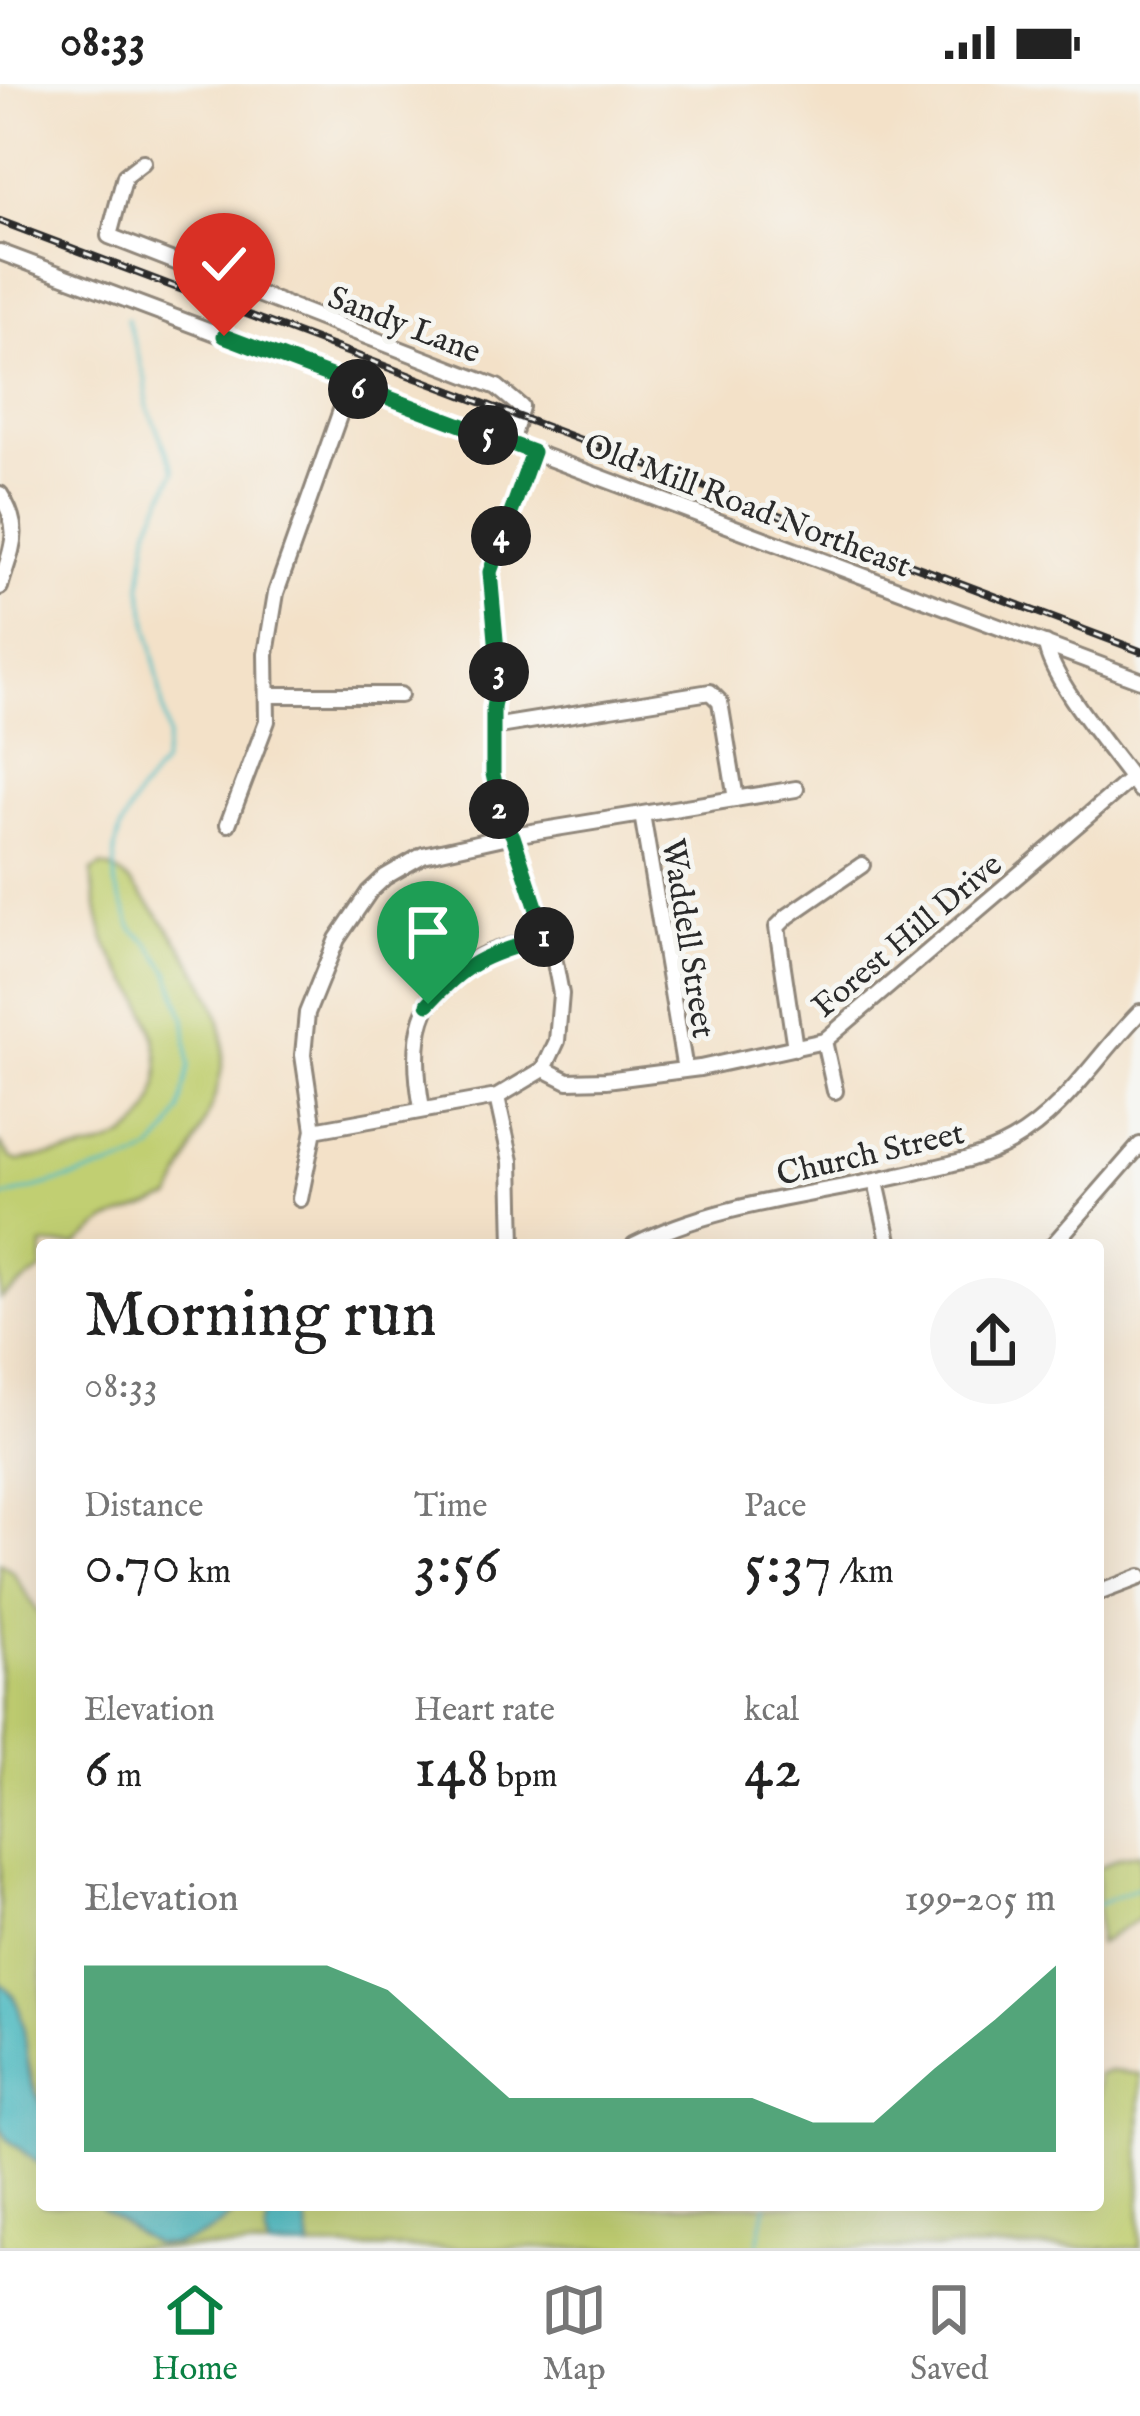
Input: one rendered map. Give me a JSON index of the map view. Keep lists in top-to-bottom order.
{
  "streets": {
    "street": [
      "Sandy Lane",
      "Old Mill Road Northeast",
      "Forest Hill Drive",
      "Waddell Street",
      "Church Street"
    ]
  },
  "crossings": [
    ["Sandy Lane", "Old Mill Road Northeast"],
    ["Forest Hill Drive", "Waddell Street"]
  ],
  "page": {
    "status": "08:33",
    "pins": [
      "6",
      "5",
      "4",
      "3",
      "2",
      "1"
    ],
    "heading": ["Morning run", "08:33"],
    "stats": [
      ["Distance", "0.70 km"],
      ["Time", "3:56"],
      ["Pace", "5:37 /km"],
      ["Elevation", "6 m"],
      ["Heart rate", "148 bpm"],
      ["kcal", "42"]
    ],
    "chart": ["Elevation", "199–205 m"],
    "tabs": ["Home", "Map", "Saved"]
  }
}
